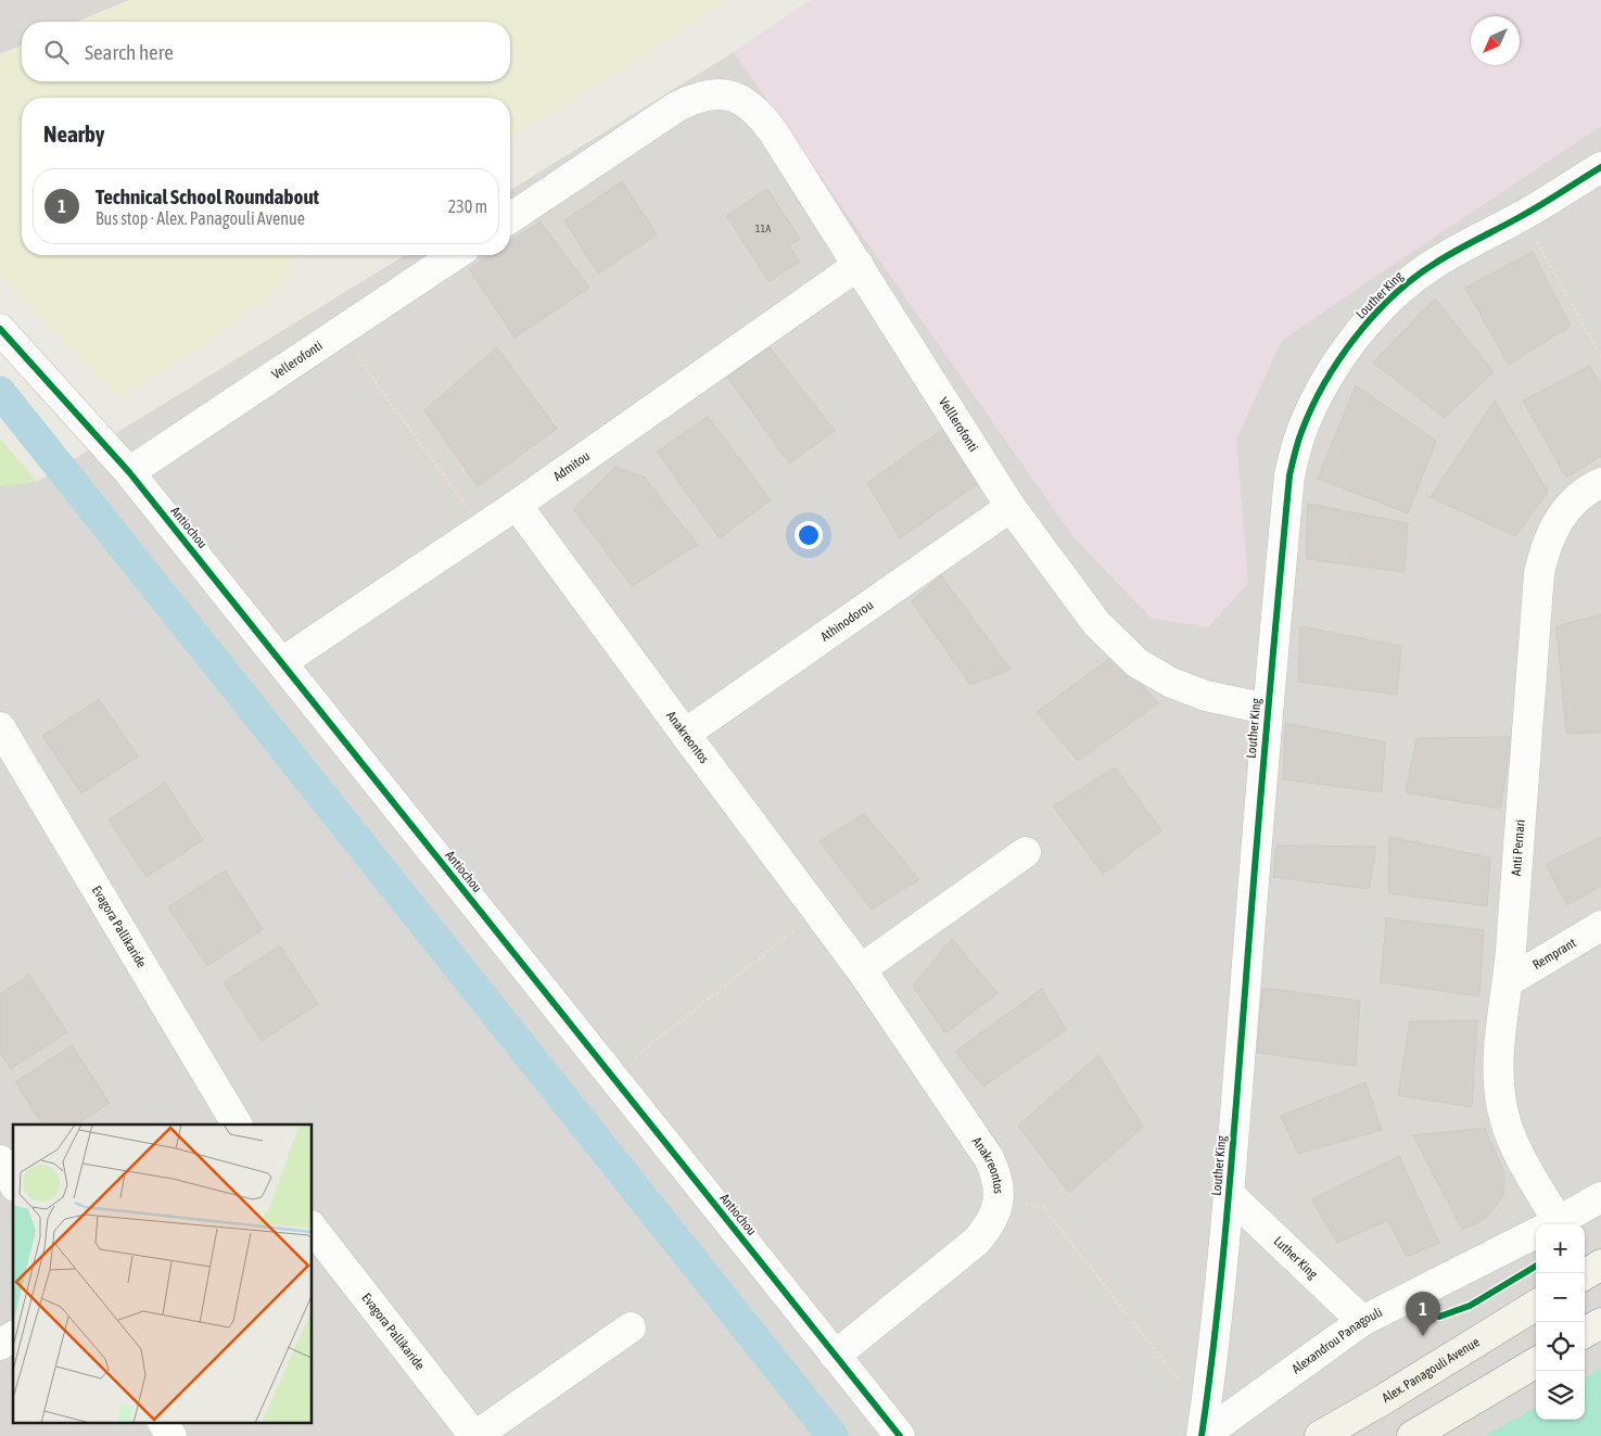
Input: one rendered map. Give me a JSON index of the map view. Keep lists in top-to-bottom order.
{
  "streets": {
    "main road": ["Alex. Panagouli Avenue"],
    "street": [
      "Louther King",
      "Vellerofonti",
      "Velllerofonti",
      "Admitou",
      "Antiochou",
      "Athinodorou",
      "Anakreontos",
      "Anti Pernari",
      "Evagora Pallikaride",
      "Remprant",
      "Luther King",
      "Alexandrou Panagouli"
    ]
  },
  "crossings": [
    ["Louther King", "Velllerofonti"],
    ["Louther King", "Luther King"],
    ["Louther King", "Alexandrou Panagouli"],
    ["Vellerofonti", "Antiochou"],
    ["Velllerofonti", "Admitou"],
    ["Velllerofonti", "Athinodorou"],
    ["Admitou", "Antiochou"],
    ["Admitou", "Anakreontos"],
    ["Antiochou", "Anakreontos"],
    ["Athinodorou", "Anakreontos"],
    ["Anti Pernari", "Remprant"],
    ["Luther King", "Alexandrou Panagouli"]
  ],
  "house_numbers": ["11A"],
  "north": "bottom left",
  "page": {
    "search": "Search here",
    "heading": "Nearby",
    "list": [
      {
        "mark": "1",
        "name": "Technical School Roundabout",
        "note": "Bus stop · Alex. Panagouli Avenue",
        "value": "230 m"
      }
    ],
    "map_buttons": ["+", "−"],
    "pins": "1"
  }
}
